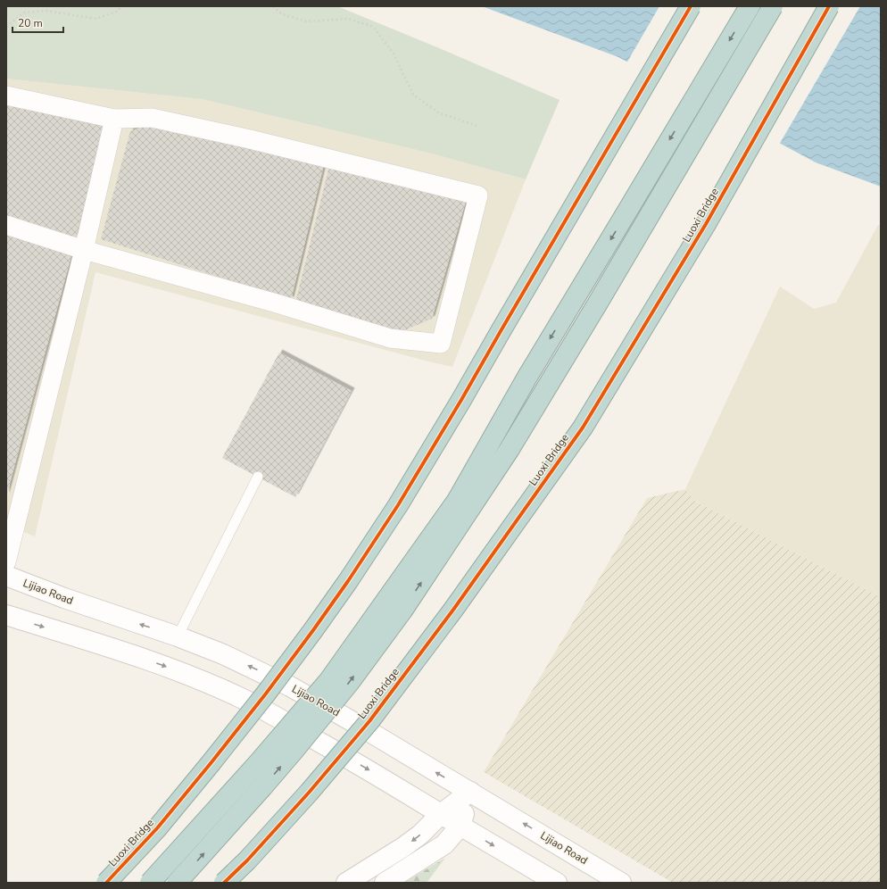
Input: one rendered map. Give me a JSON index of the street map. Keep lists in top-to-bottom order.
{
  "streets": {
    "highway": ["Luoxi Bridge"],
    "main road": ["Lijiao Road"]
  },
  "scale_bar": "20 m"
}
